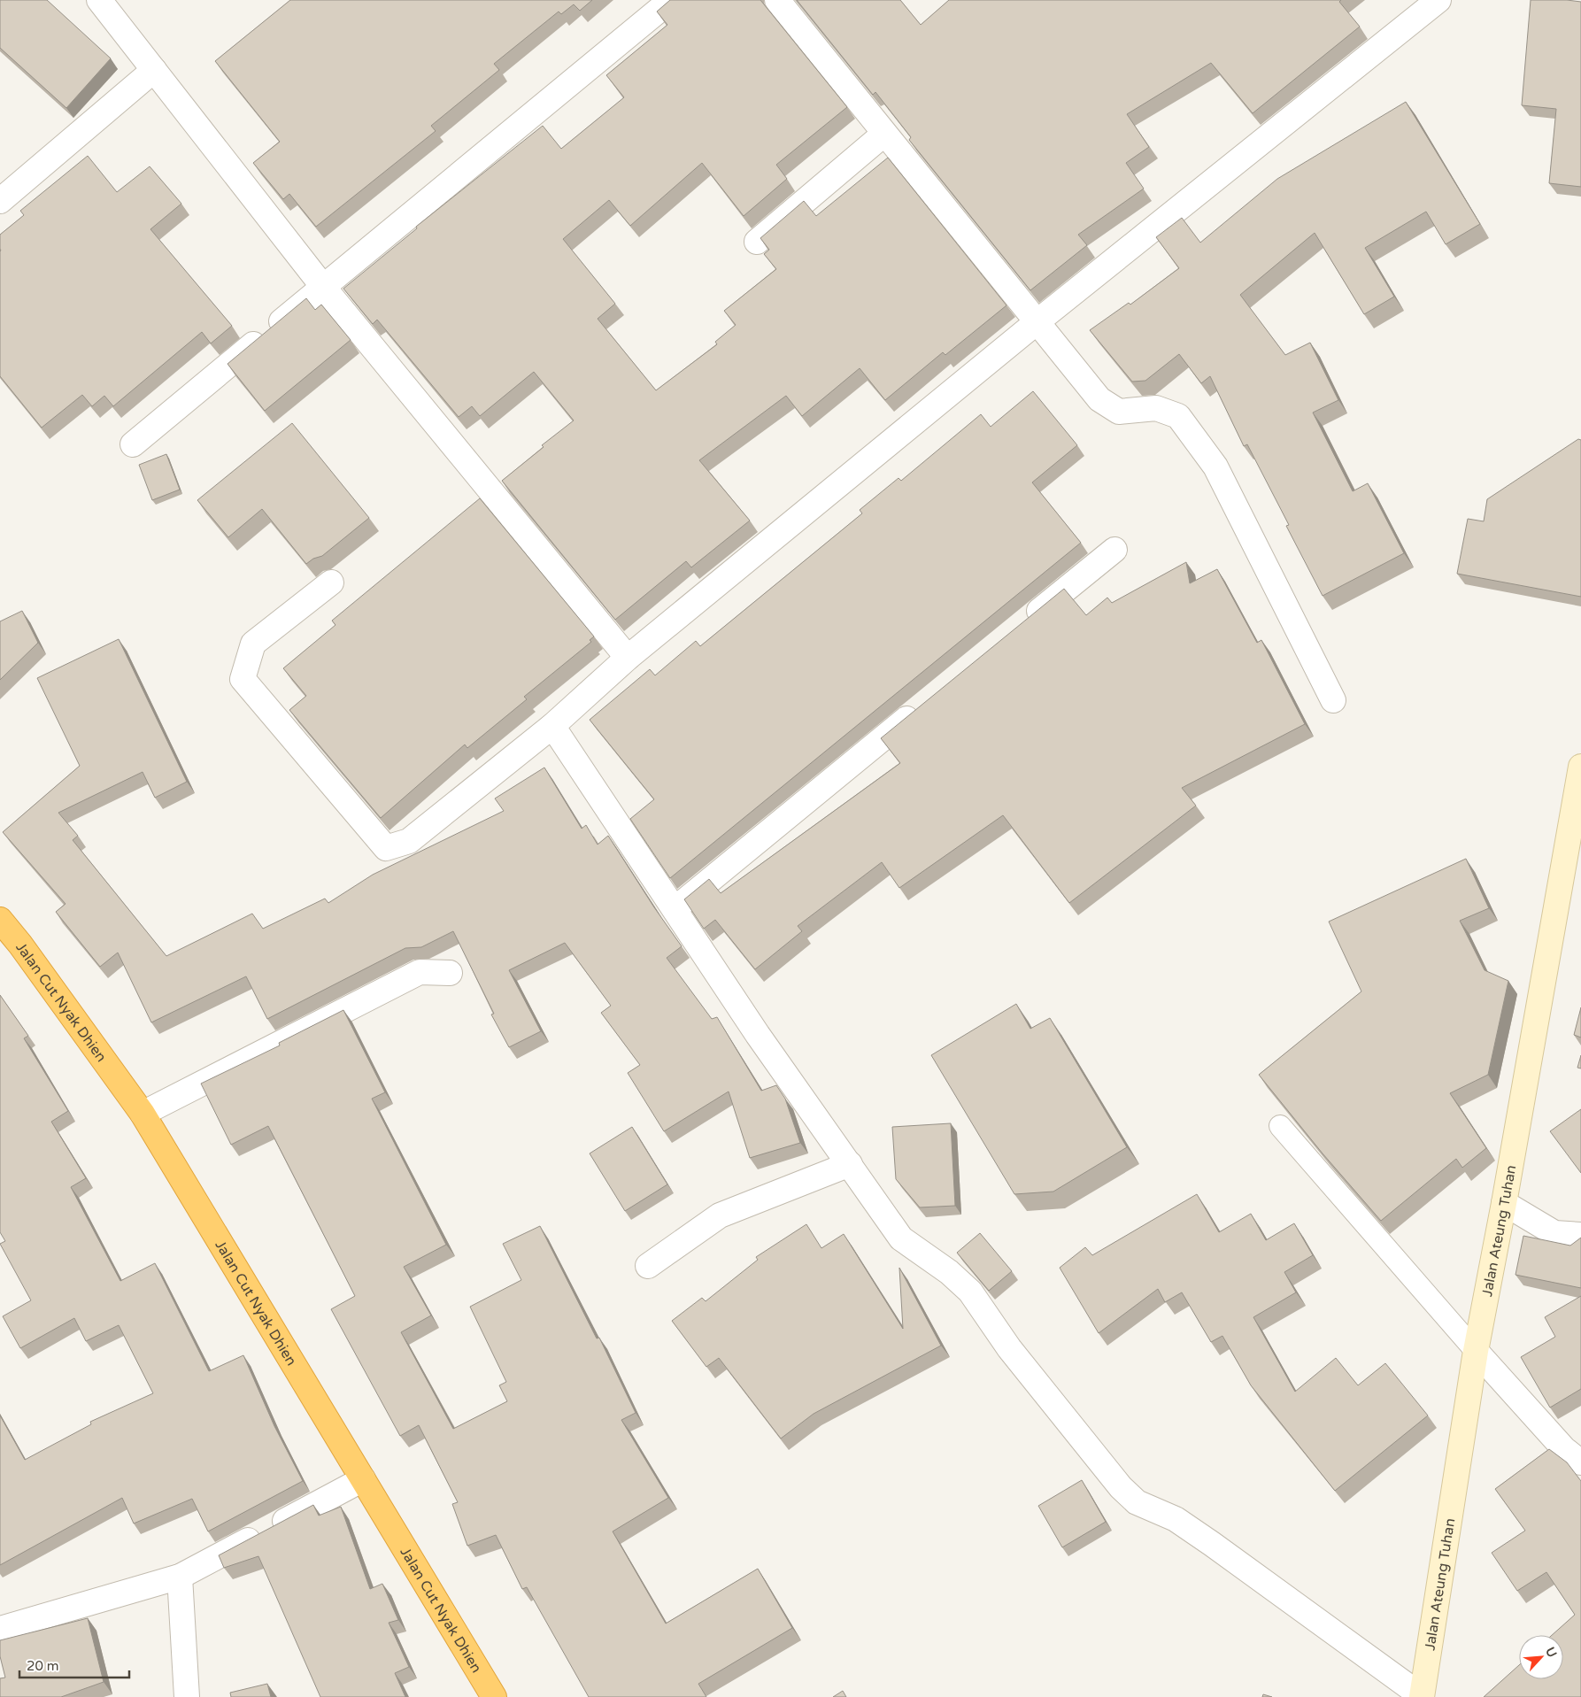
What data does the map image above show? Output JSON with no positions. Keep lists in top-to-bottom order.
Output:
{
  "streets": {
    "highway": ["Jalan Cut Nyak Dhien"],
    "street": ["Jalan Ateung Tuhan"]
  },
  "scale_bar": "20 m",
  "north": "top right"
}
